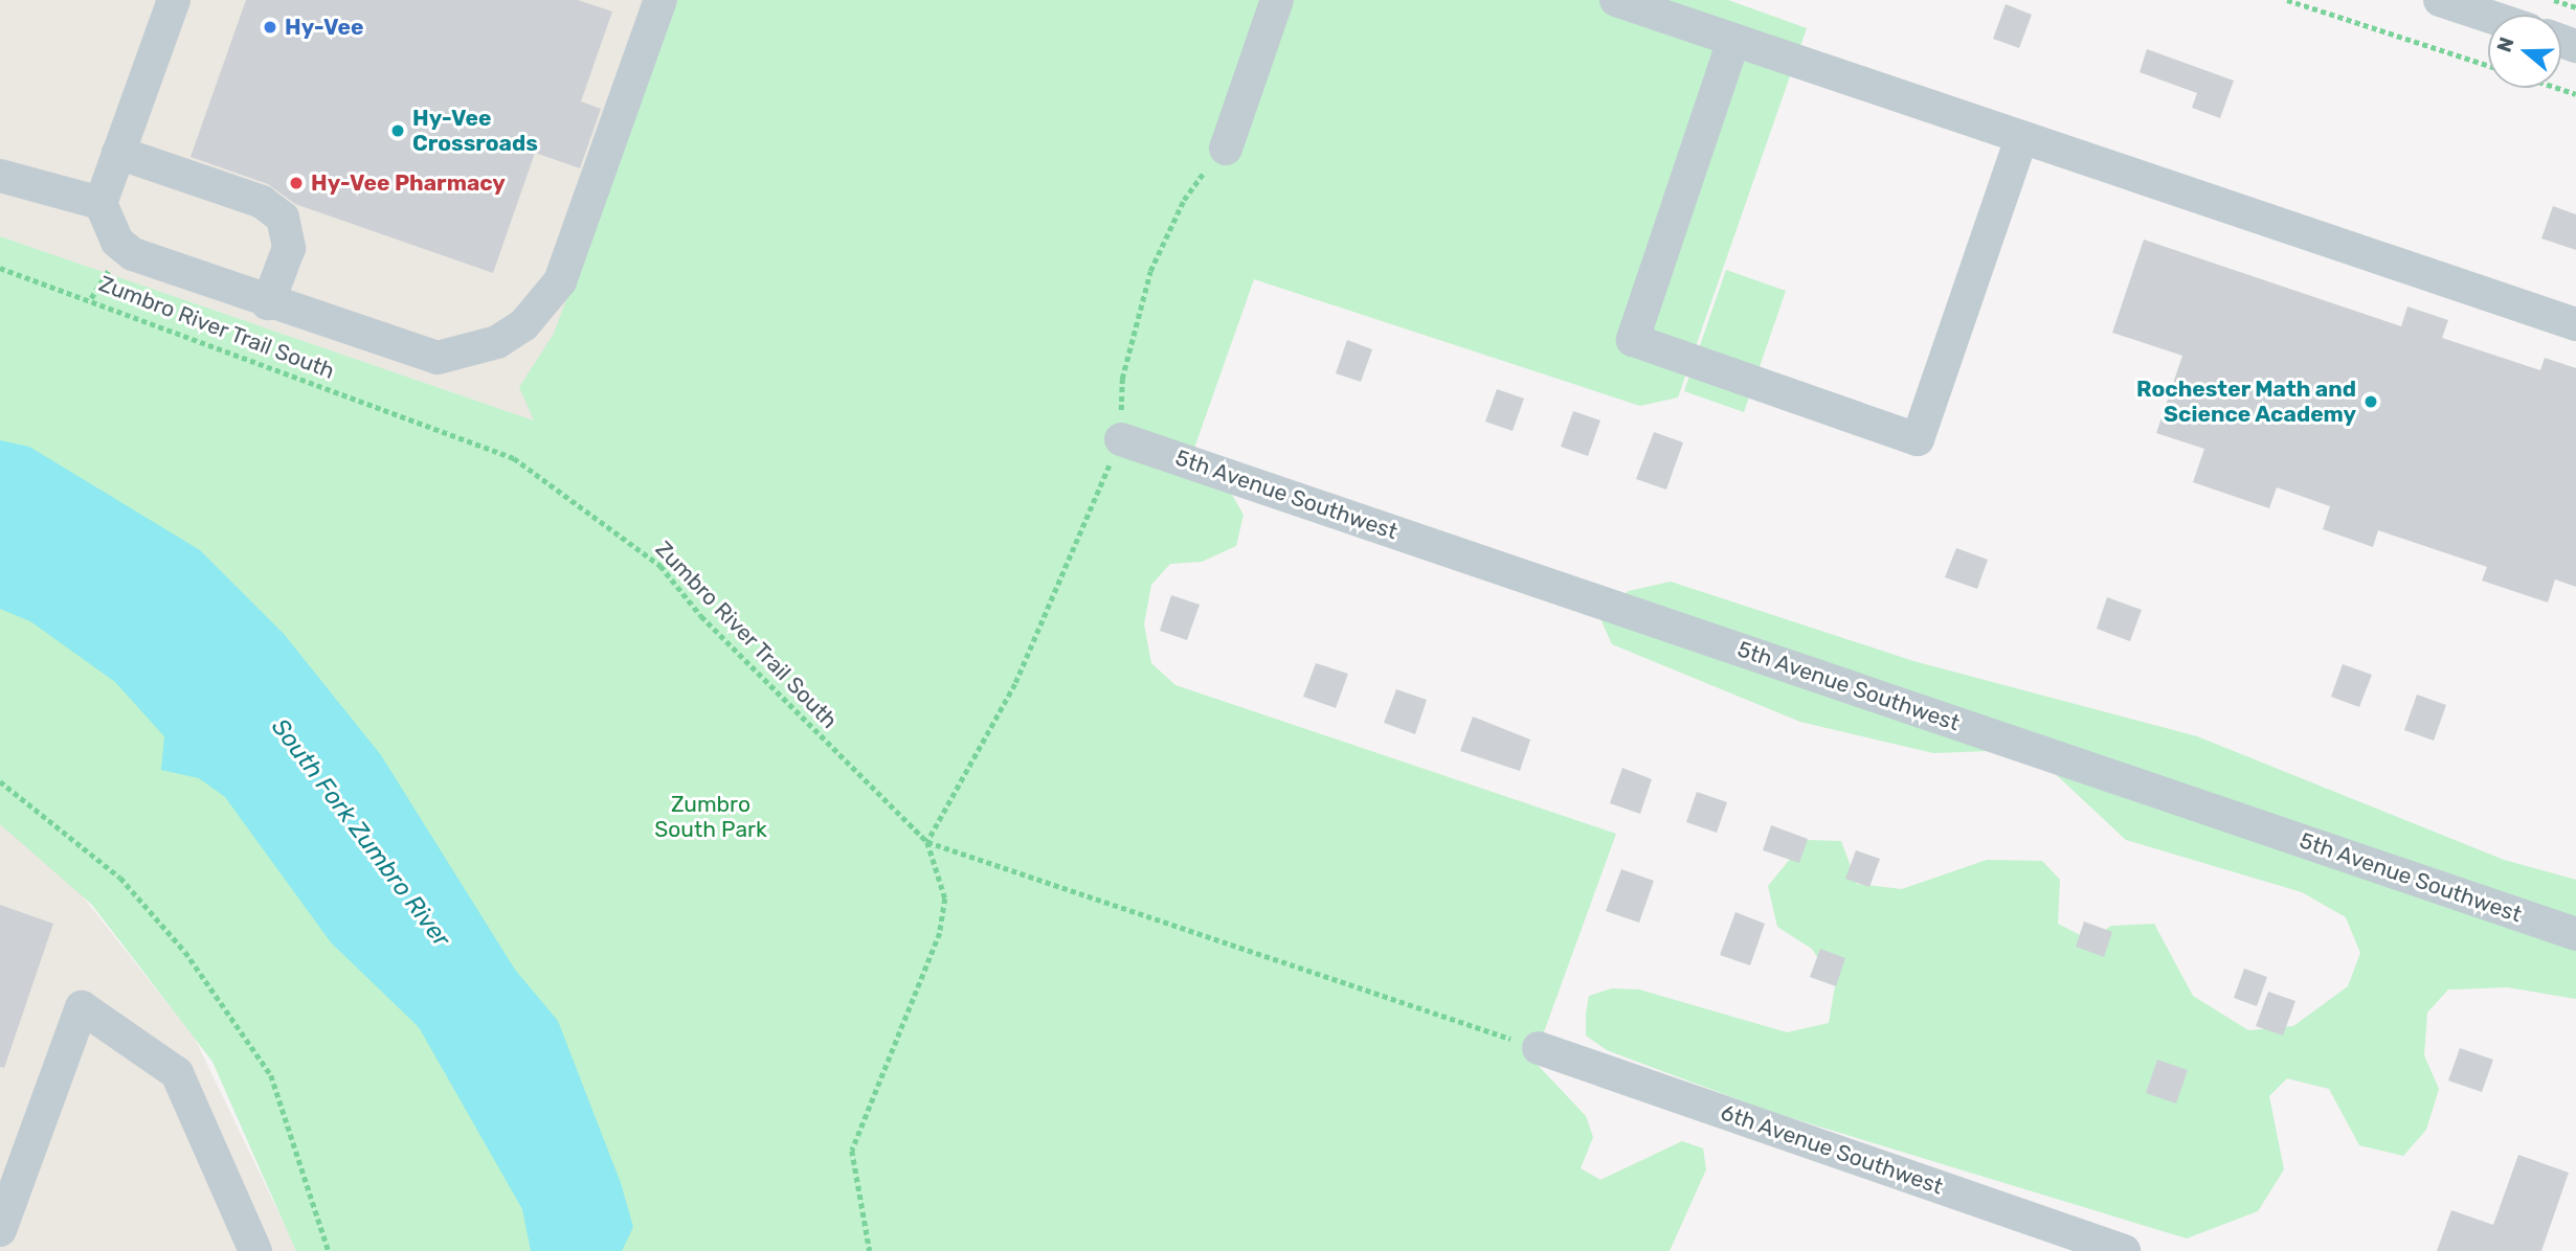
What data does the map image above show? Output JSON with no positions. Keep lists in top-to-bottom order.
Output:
{
  "streets": {
    "street": ["5th Avenue Southwest", "6th Avenue Southwest"],
    "path": ["Zumbro River Trail South"]
  },
  "water": ["South Fork Zumbro River"],
  "parks": ["Zumbro South Park"],
  "places": [
    "Hy-Vee",
    "Hy-Vee Crossroads",
    "Hy-Vee Pharmacy",
    "Rochester Math and Science Academy"
  ],
  "north": "left"
}
